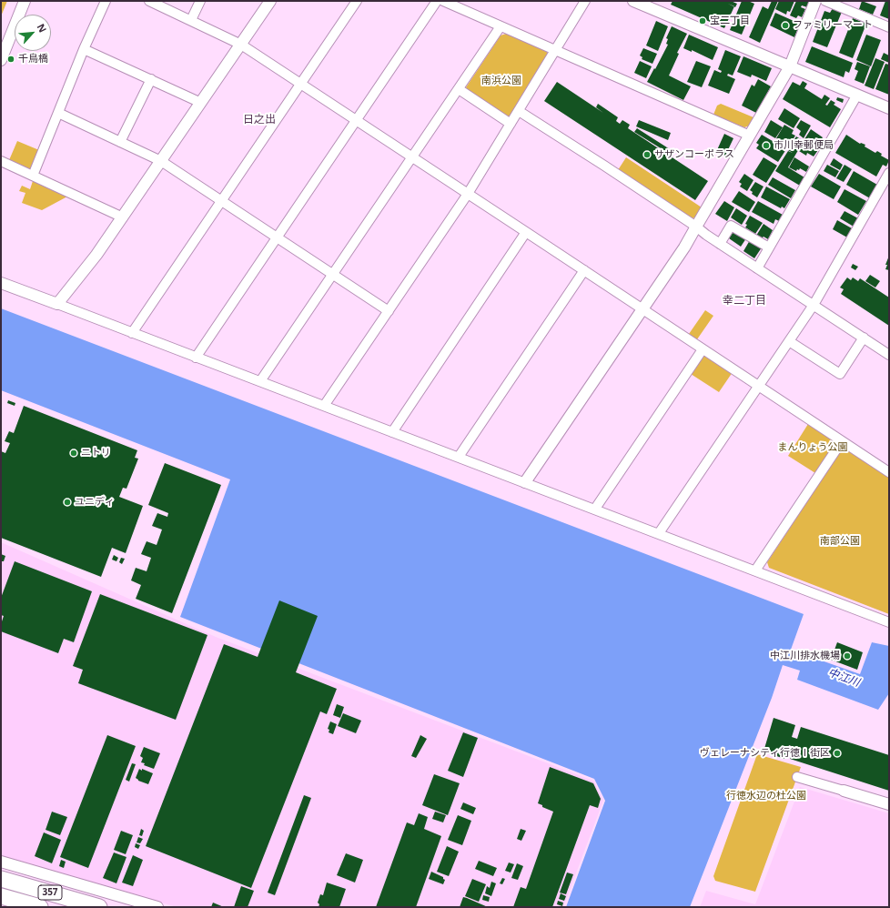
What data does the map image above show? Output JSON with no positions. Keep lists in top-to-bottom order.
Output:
{
  "streets": {
    "highway": ["357"]
  },
  "districts": ["日之出", "幸二丁目"],
  "water": ["中江川"],
  "parks": [
    "南浜公園",
    "まんりょう公園",
    "南部公園",
    "行徳水辺の杜公園"
  ],
  "places": [
    "宝二丁目",
    "ファミリーマート",
    "千鳥橋",
    "市川幸郵便局",
    "サザンコーポラス",
    "ニトリ",
    "ユニディ",
    "中江川排水機場",
    "ヴェレーナシティ行徳Ⅰ街区"
  ],
  "north": "top right"
}
